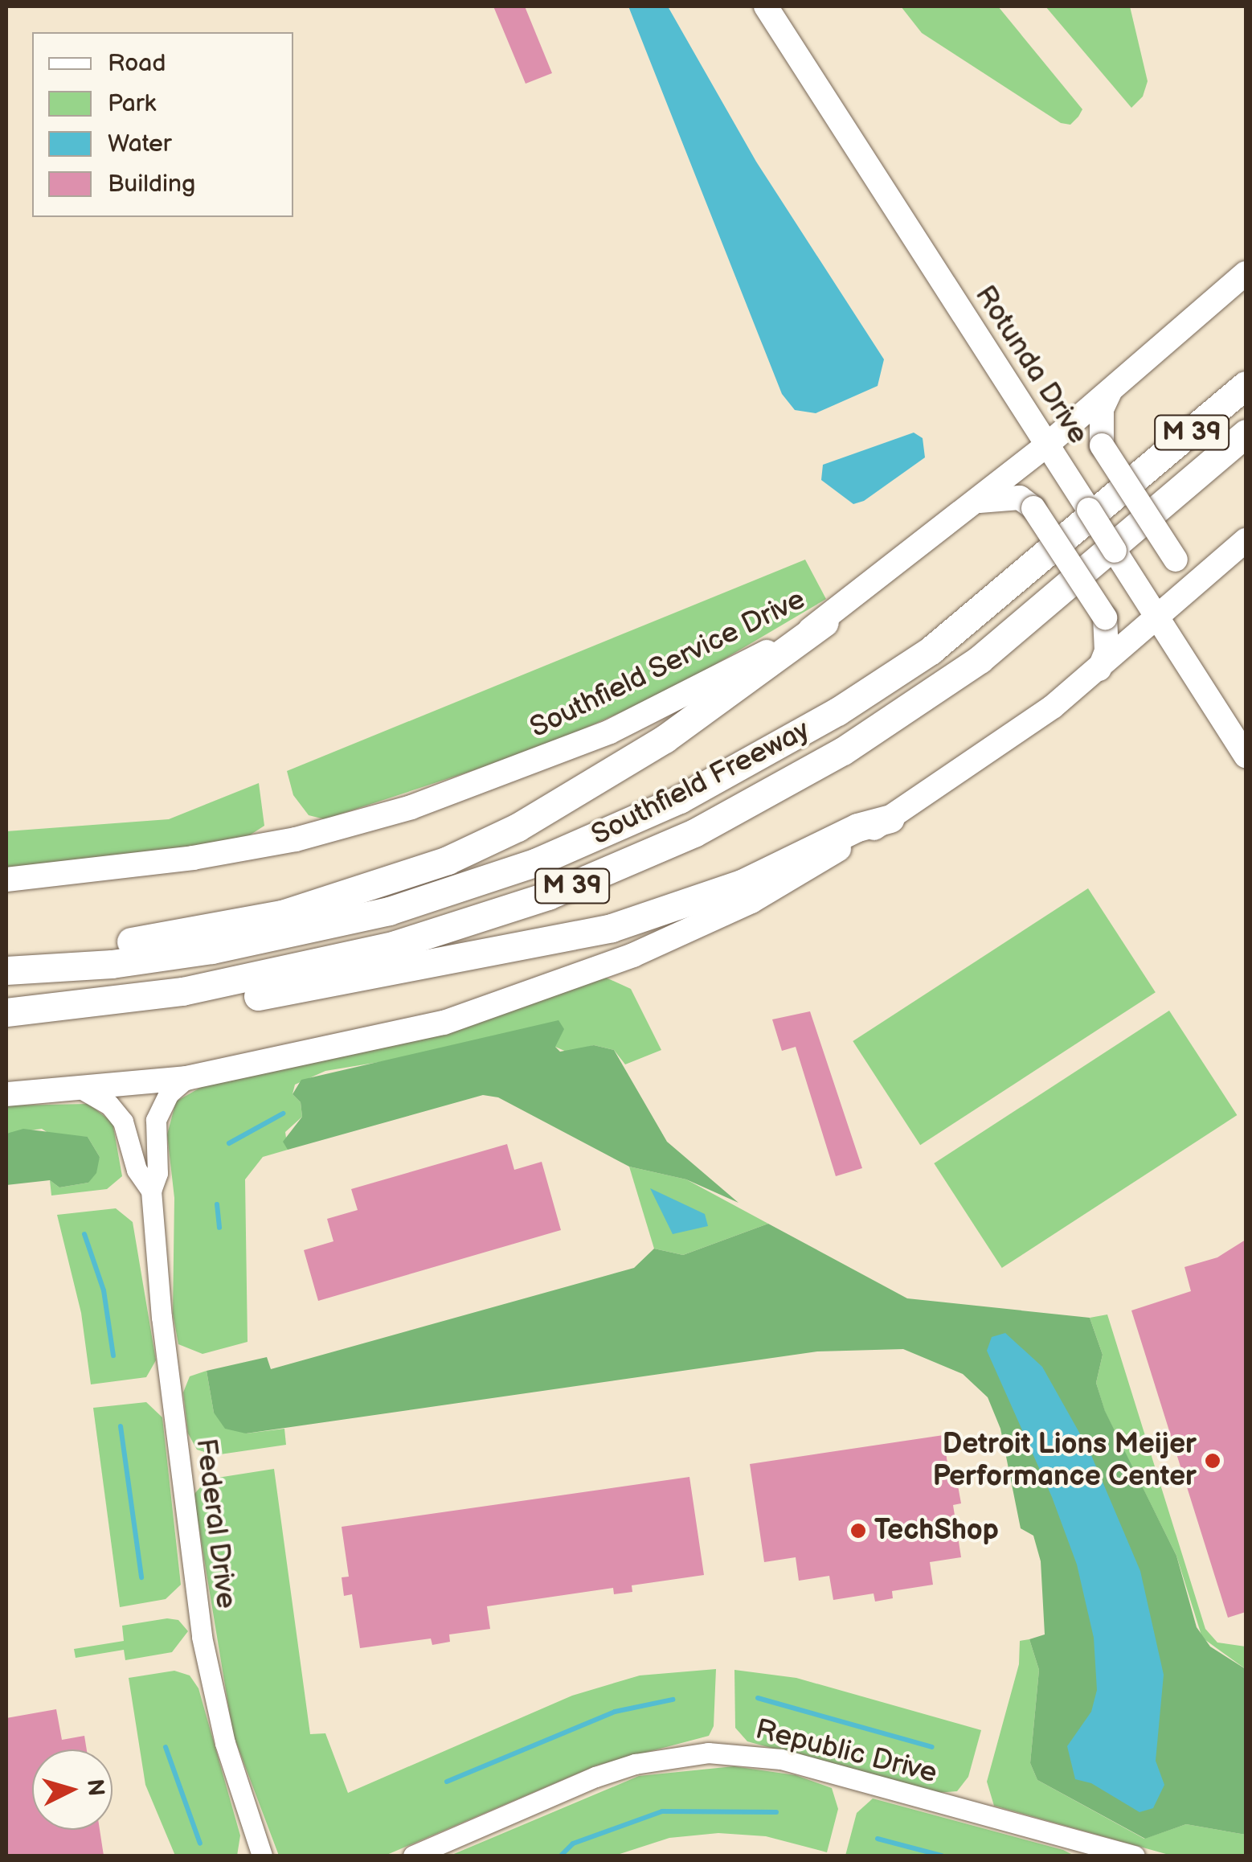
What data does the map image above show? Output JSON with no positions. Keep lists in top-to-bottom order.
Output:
{
  "streets": {
    "highway": ["M 39", "Southfield Freeway"],
    "main road": ["Rotunda Drive", "Southfield Service Drive"],
    "street": ["Federal Drive", "Republic Drive"]
  },
  "crossings": [
    ["Rotunda Drive", "Southfield Service Drive"]
  ],
  "places": ["Detroit Lions Meijer Performance Center", "TechShop"],
  "legend": [
    "Road",
    "Park",
    "Water",
    "Building"
  ],
  "north": "right"
}
